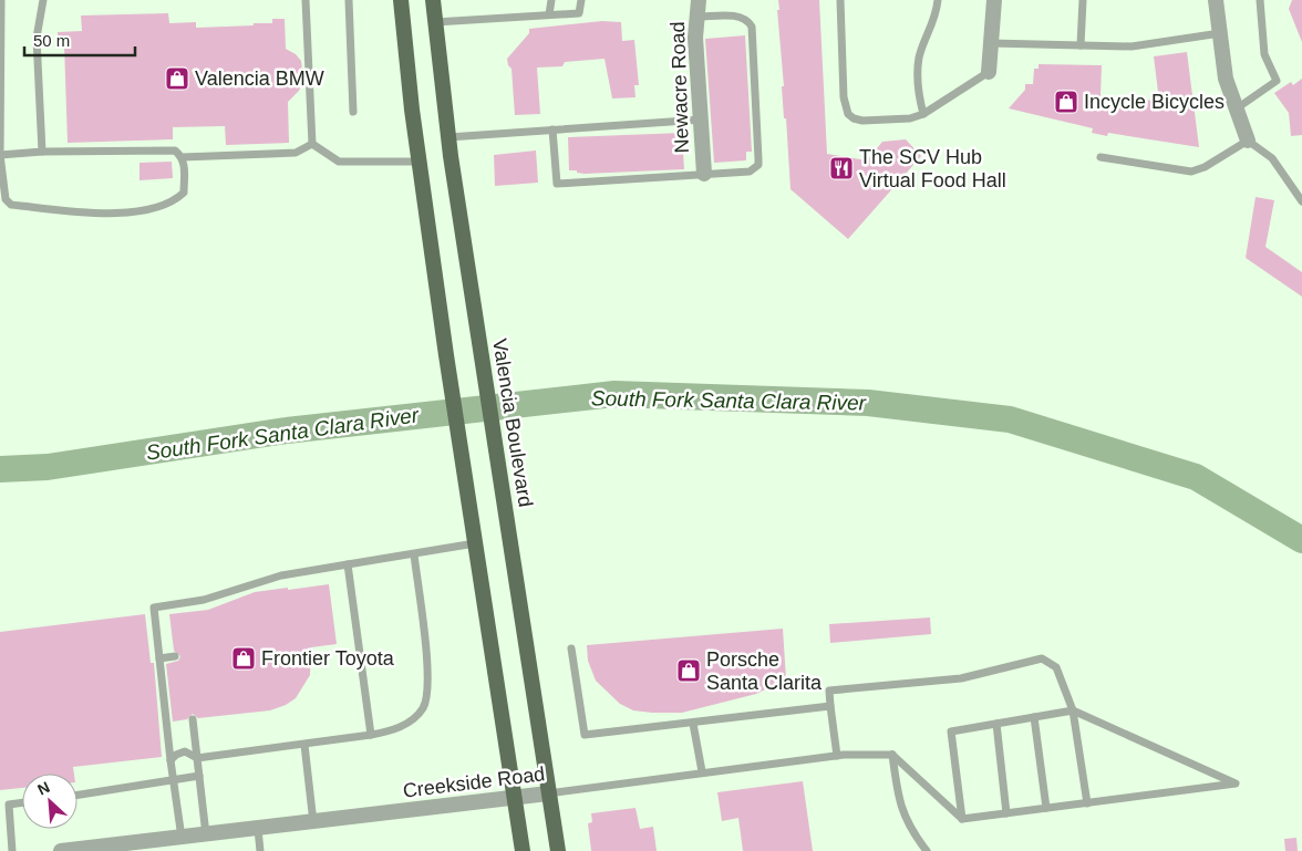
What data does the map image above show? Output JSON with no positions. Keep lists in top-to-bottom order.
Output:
{
  "streets": {
    "main road": ["Valencia Boulevard"],
    "street": ["Newacre Road", "Creekside Road"]
  },
  "crossings": [
    ["Valencia Boulevard", "Creekside Road"]
  ],
  "water": ["South Fork Santa Clara River"],
  "places": {
    "shop": [
      "Valencia BMW",
      "Incycle Bicycles",
      "Frontier Toyota",
      "Porsche Santa Clarita"
    ],
    "restaurant": ["The SCV Hub Virtual Food Hall"]
  },
  "scale_bar": "50 m",
  "north": "top left"
}
